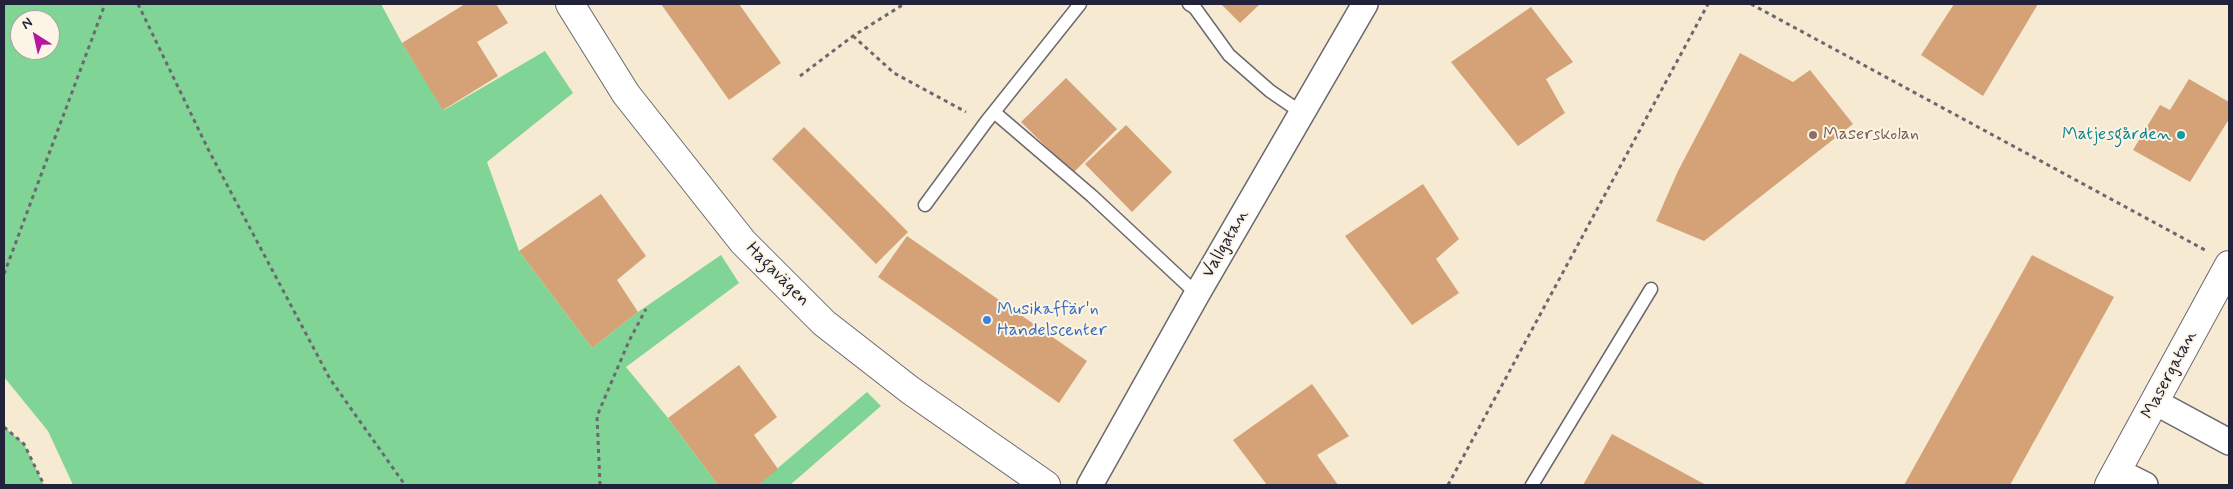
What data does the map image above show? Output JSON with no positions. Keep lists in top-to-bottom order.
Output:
{
  "streets": {
    "street": ["Vallgatan", "Hagavägen", "Masergatan"]
  },
  "places": ["Maserskolan", "Matjesgården", "Musikaffär'n Handelscenter"],
  "north": "top left"
}
